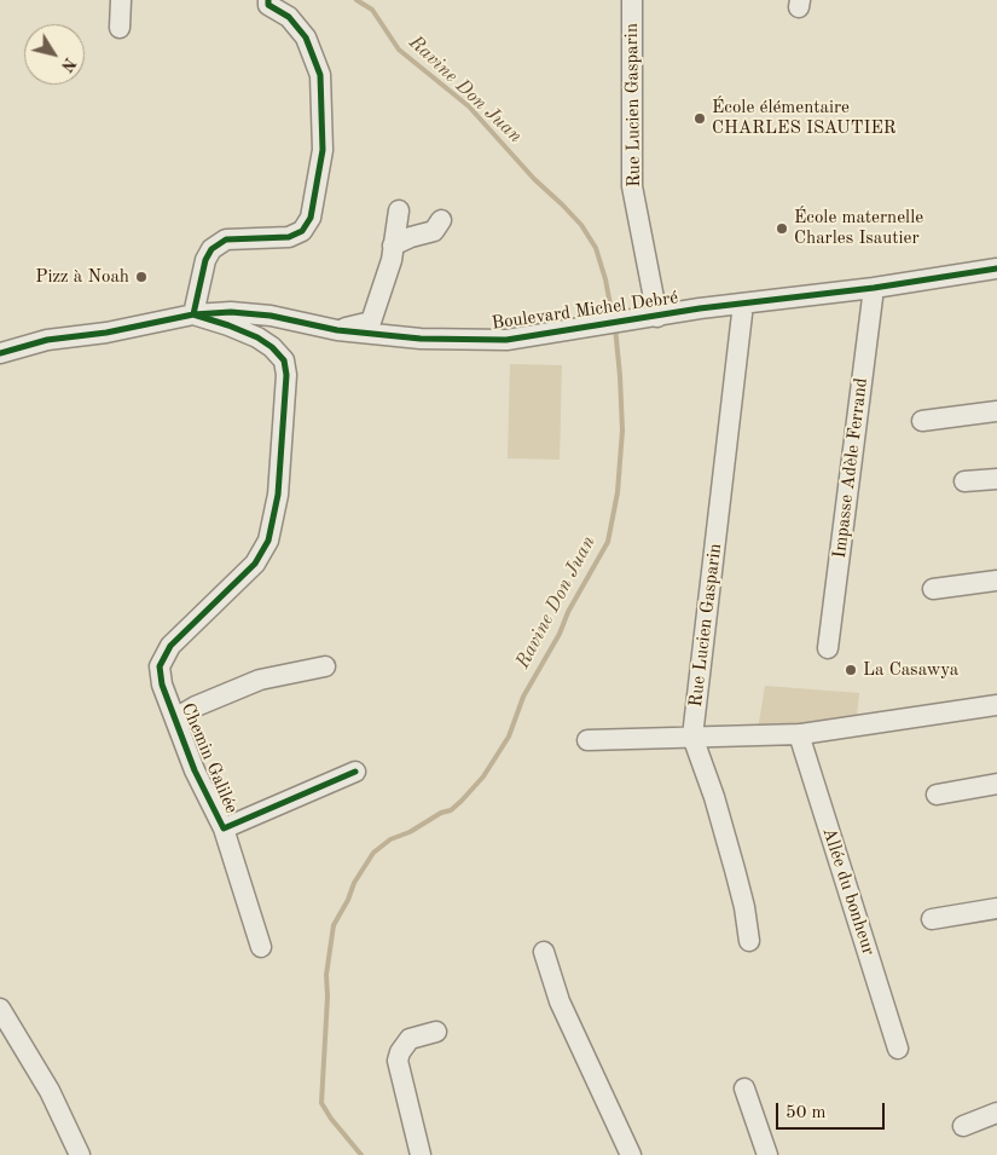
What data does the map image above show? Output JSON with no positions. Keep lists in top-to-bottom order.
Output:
{
  "streets": {
    "street": [
      "Rue Lucien Gasparin",
      "Boulevard Michel Debré",
      "Impasse Adèle Ferrand",
      "Chemin Galilée",
      "Allée du bonheur"
    ]
  },
  "crossings": [
    ["Rue Lucien Gasparin", "Boulevard Michel Debré"],
    ["Boulevard Michel Debré", "Impasse Adèle Ferrand"],
    ["Boulevard Michel Debré", "Chemin Galilée"]
  ],
  "water": ["Ravine Don Juan"],
  "places": [
    "École élémentaire CHARLES ISAUTIER",
    "École maternelle Charles Isautier",
    "Pizz à Noah",
    "La Casawya"
  ],
  "scale_bar": "50 m",
  "north": "bottom right"
}
